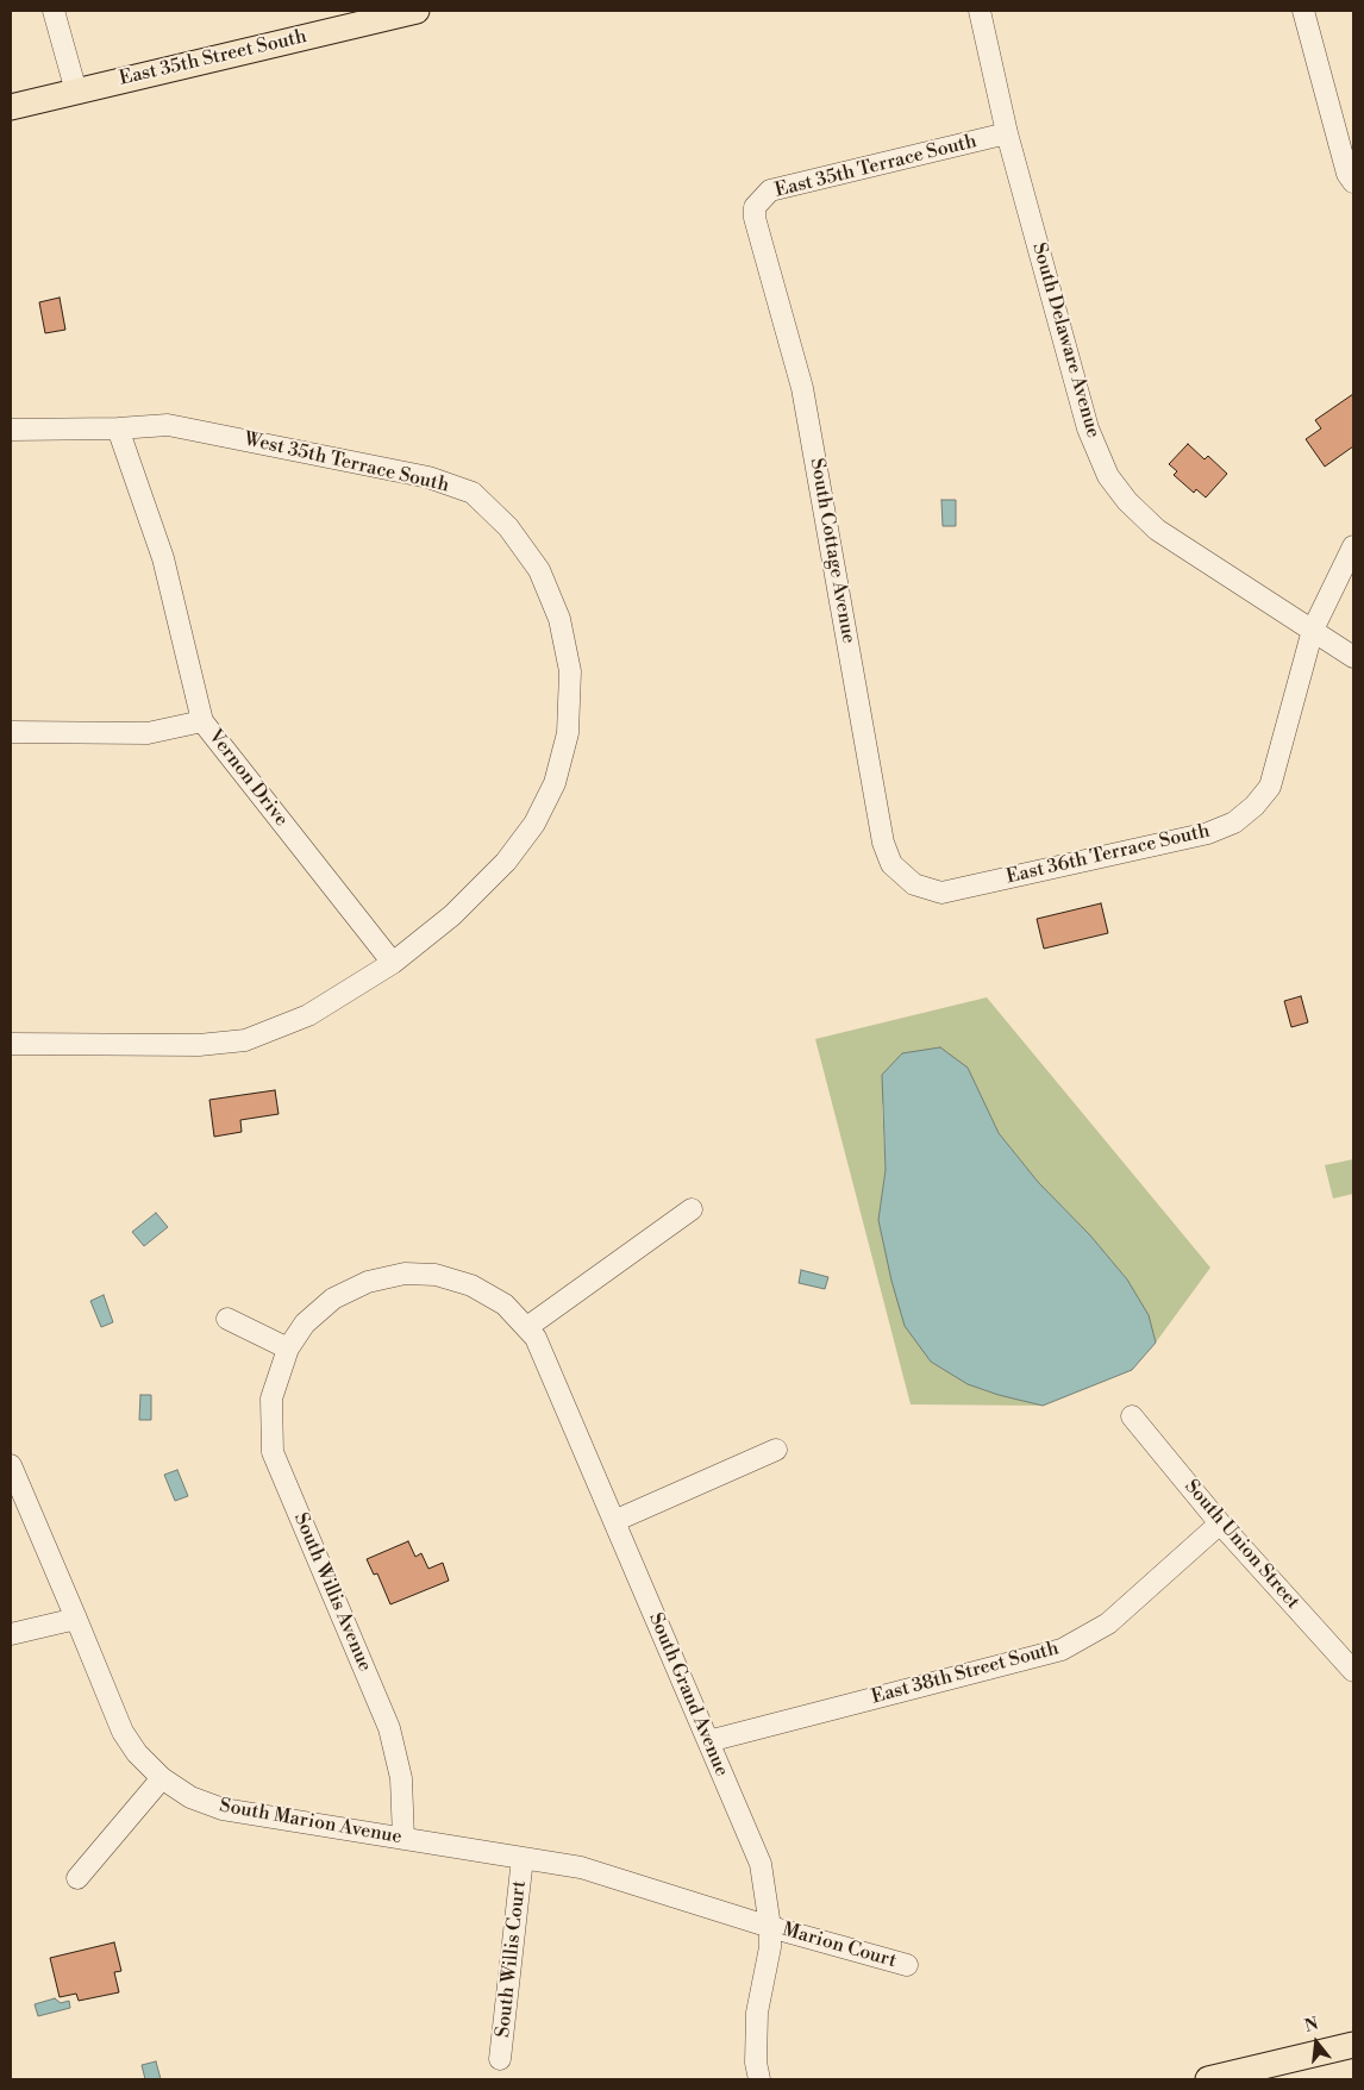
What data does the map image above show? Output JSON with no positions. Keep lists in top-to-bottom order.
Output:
{
  "streets": {
    "main road": ["East 35th Street South"],
    "street": [
      "East 35th Terrace South",
      "South Delaware Avenue",
      "West 35th Terrace South",
      "South Cottage Avenue",
      "Vernon Drive",
      "East 36th Terrace South",
      "South Union Street",
      "South Willis Avenue",
      "East 38th Street South",
      "South Grand Avenue",
      "South Marion Avenue",
      "Marion Court",
      "South Willis Court"
    ]
  },
  "crossings": [
    ["East 35th Terrace South", "South Delaware Avenue"],
    ["East 35th Terrace South", "South Cottage Avenue"],
    ["South Delaware Avenue", "East 36th Terrace South"],
    ["West 35th Terrace South", "Vernon Drive"],
    ["South Cottage Avenue", "East 36th Terrace South"],
    ["South Union Street", "East 38th Street South"],
    ["South Willis Avenue", "South Grand Avenue"],
    ["South Willis Avenue", "South Marion Avenue"],
    ["East 38th Street South", "South Grand Avenue"],
    ["South Grand Avenue", "South Marion Avenue"],
    ["South Grand Avenue", "Marion Court"],
    ["South Marion Avenue", "Marion Court"],
    ["South Marion Avenue", "South Willis Court"]
  ],
  "north": "top"
}
